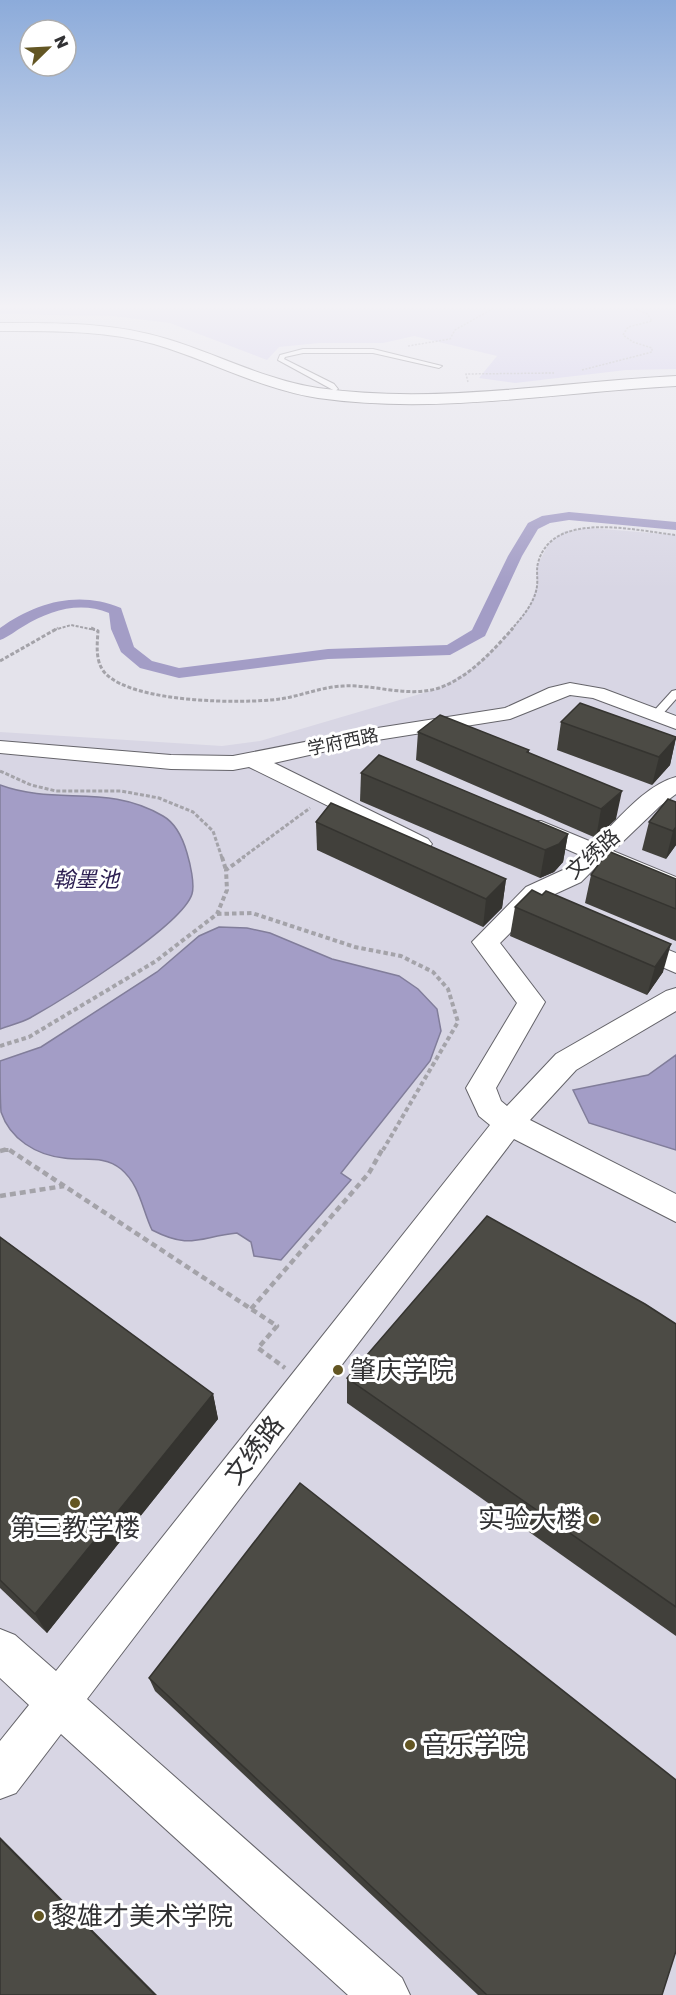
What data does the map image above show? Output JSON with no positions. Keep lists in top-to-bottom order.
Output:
{
  "streets": {
    "street": ["学府西路", "文绣路"]
  },
  "water": ["翰墨池"],
  "places": [
    "肇庆学院",
    "第三教学楼",
    "实验大楼",
    "音乐学院",
    "黎雄才美术学院"
  ],
  "north": "top right"
}
